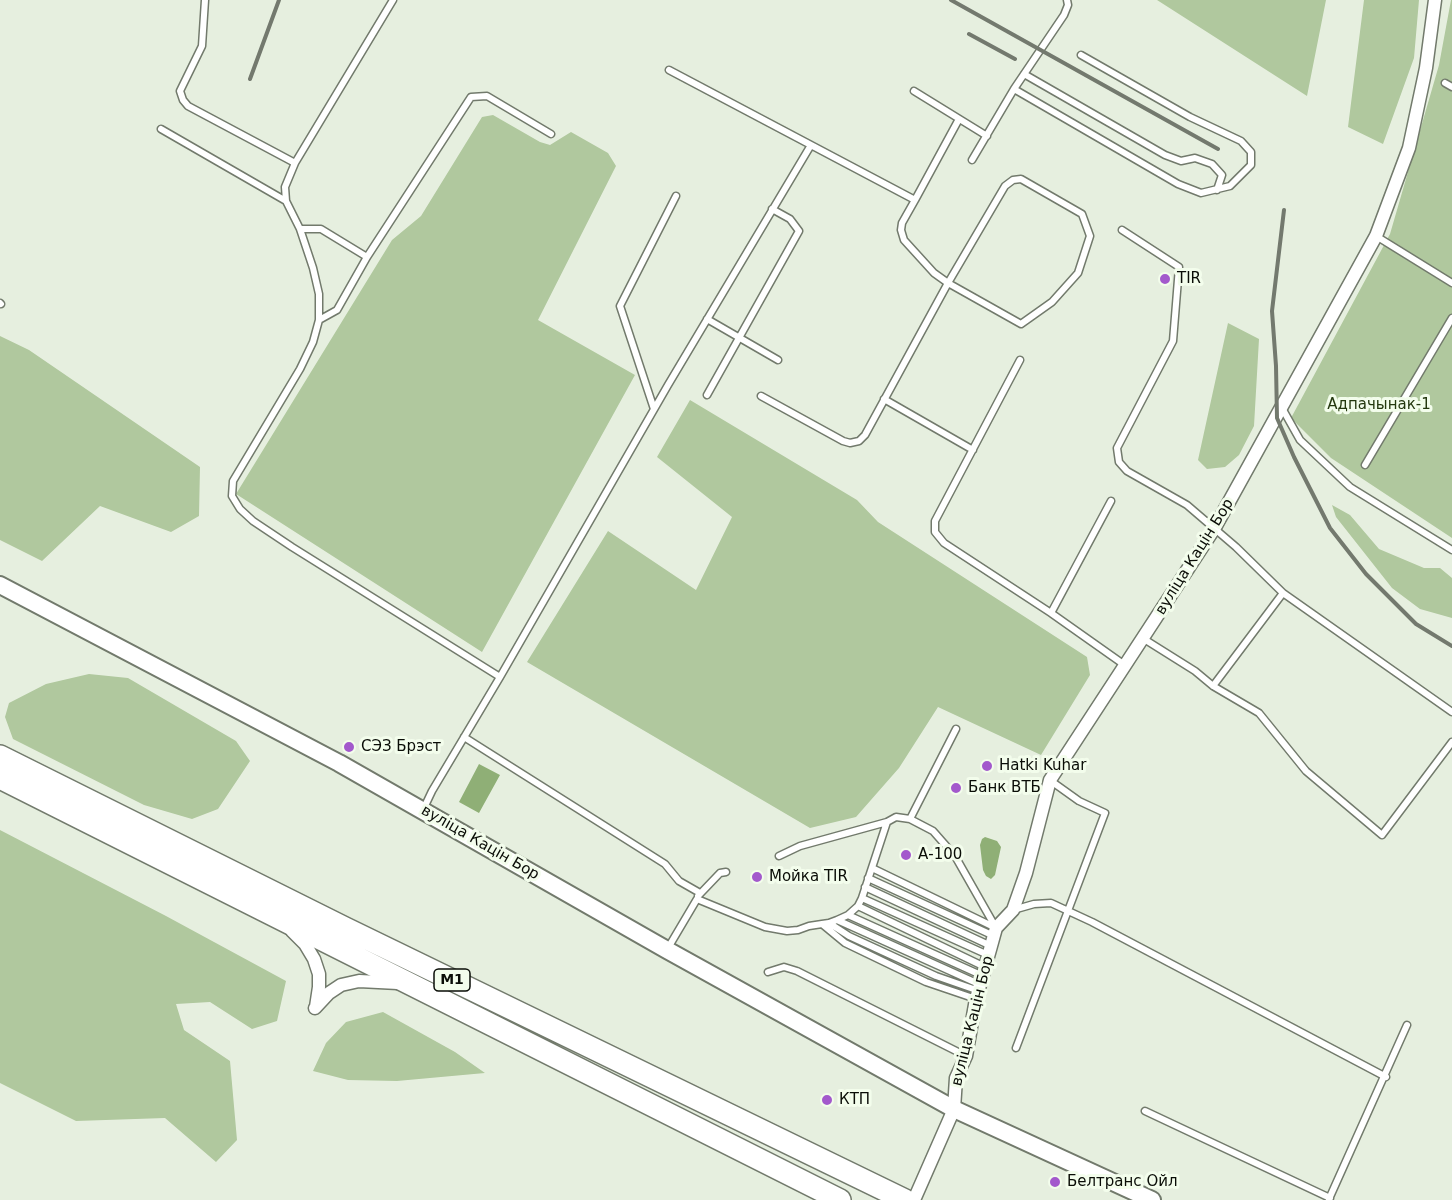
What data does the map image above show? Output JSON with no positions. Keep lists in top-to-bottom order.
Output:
{
  "streets": {
    "highway": ["М1"],
    "main road": ["вуліца Кацін Бор"]
  },
  "parks": ["Адпачынак-1"],
  "places": [
    "TIR",
    "СЭЗ Брэст",
    "Hatki Kuhar",
    "Банк ВТБ",
    "А-100",
    "Мойка TIR",
    "КТП",
    "Белтранс Ойл"
  ]
}
